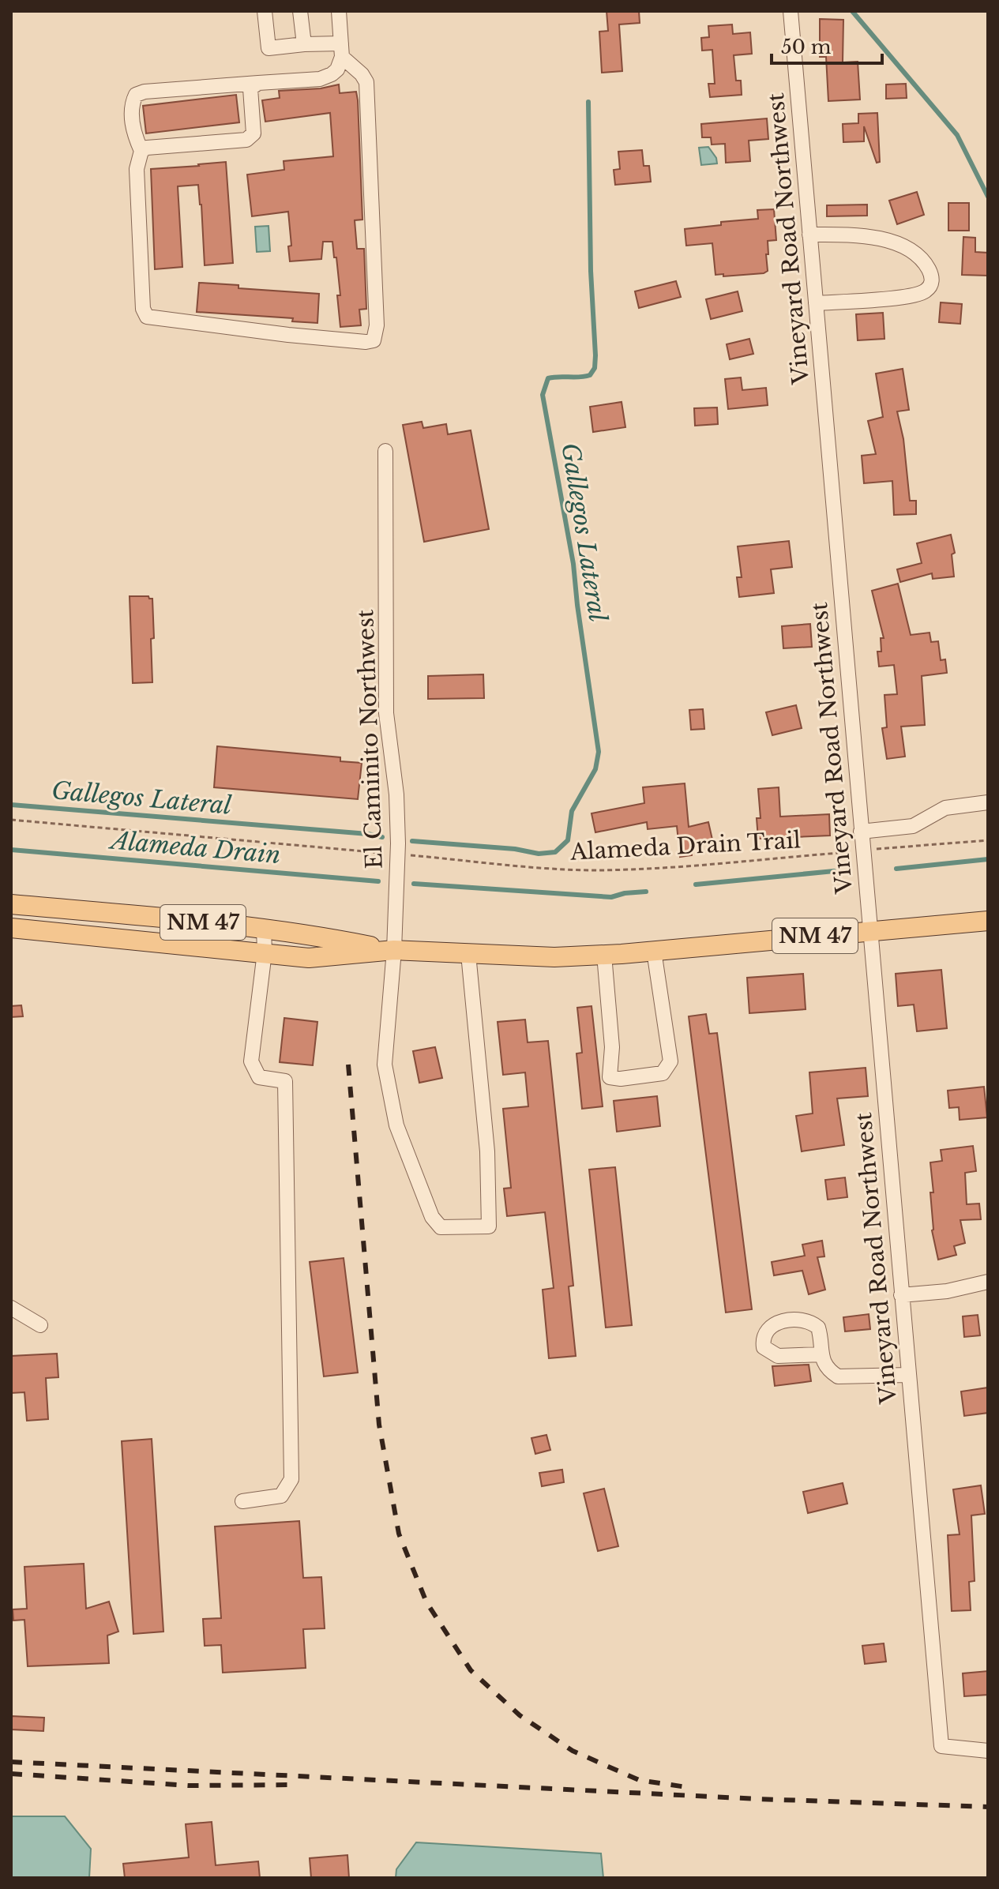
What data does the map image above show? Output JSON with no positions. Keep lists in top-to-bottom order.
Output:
{
  "streets": {
    "main road": ["NM 47"],
    "street": ["Vineyard Road Northwest", "El Caminito Northwest"],
    "path": ["Alameda Drain Trail"]
  },
  "crossings": [
    ["Vineyard Road Northwest", "NM 47"],
    ["El Caminito Northwest", "NM 47"]
  ],
  "water": ["Gallegos Lateral", "Alameda Drain"],
  "scale_bar": "50 m"
}
